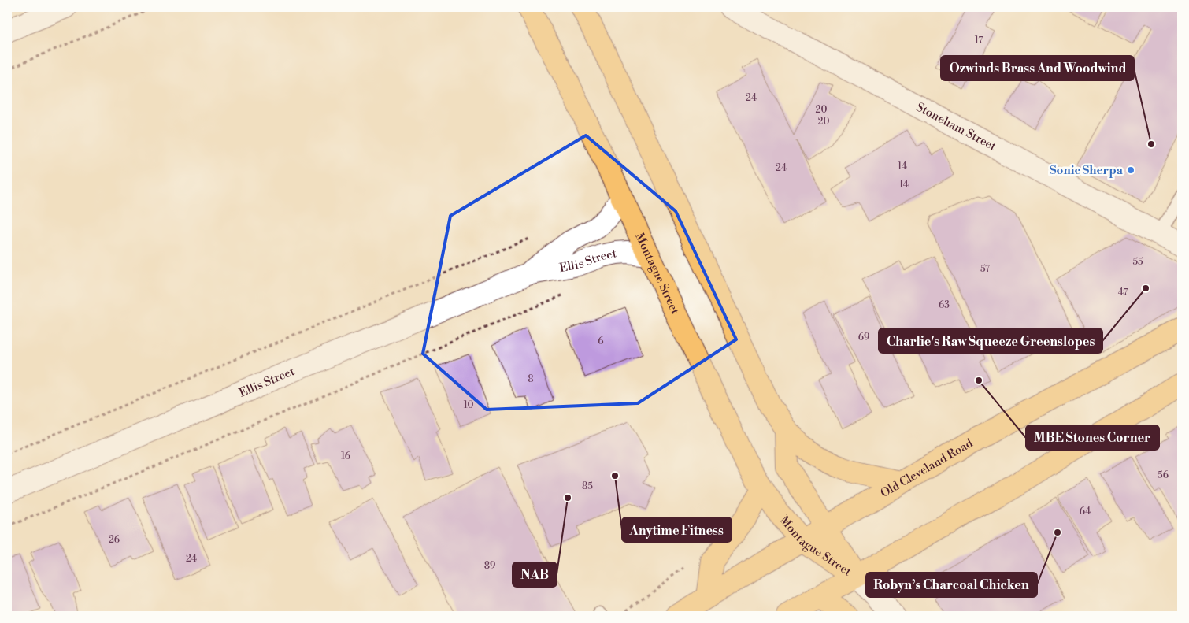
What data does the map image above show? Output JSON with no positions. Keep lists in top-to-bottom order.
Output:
{
  "streets": {
    "main road": ["Montague Street", "Old Cleveland Road"],
    "street": ["Stoneham Street", "Ellis Street"]
  },
  "crossings": [
    ["Ellis Street", "Montague Street"],
    ["Montague Street", "Old Cleveland Road"]
  ],
  "places": [
    "Ozwinds Brass And Woodwind",
    "Sonic Sherpa",
    "Charlie's Raw Squeeze Greenslopes",
    "MBE Stones Corner",
    "Anytime Fitness",
    "NAB",
    "Robyn’s Charcoal Chicken"
  ],
  "house_numbers": [
    "17",
    "24",
    "20",
    "20",
    "14",
    "24",
    "14",
    "55",
    "57",
    "47",
    "63",
    "69",
    "6",
    "8",
    "10",
    "16",
    "56",
    "85",
    "64",
    "26",
    "24",
    "89"
  ]
}
